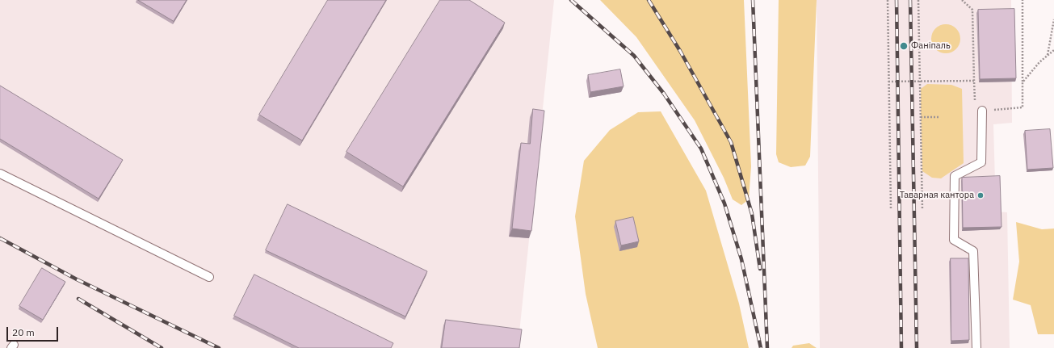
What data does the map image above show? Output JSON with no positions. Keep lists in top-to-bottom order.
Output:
{
  "places": ["Фаніпаль", "Таварная кантора"],
  "scale_bar": "20 m"
}
